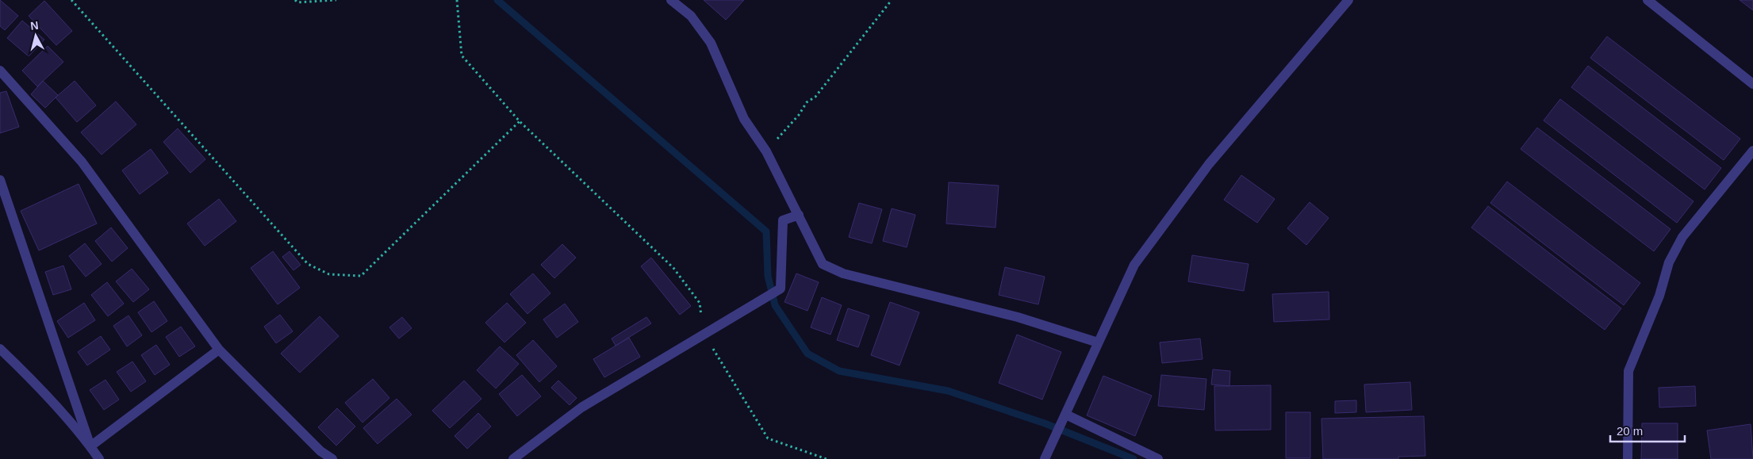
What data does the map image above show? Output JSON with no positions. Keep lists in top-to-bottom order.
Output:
{
  "scale_bar": "20 m",
  "north": "top"
}
